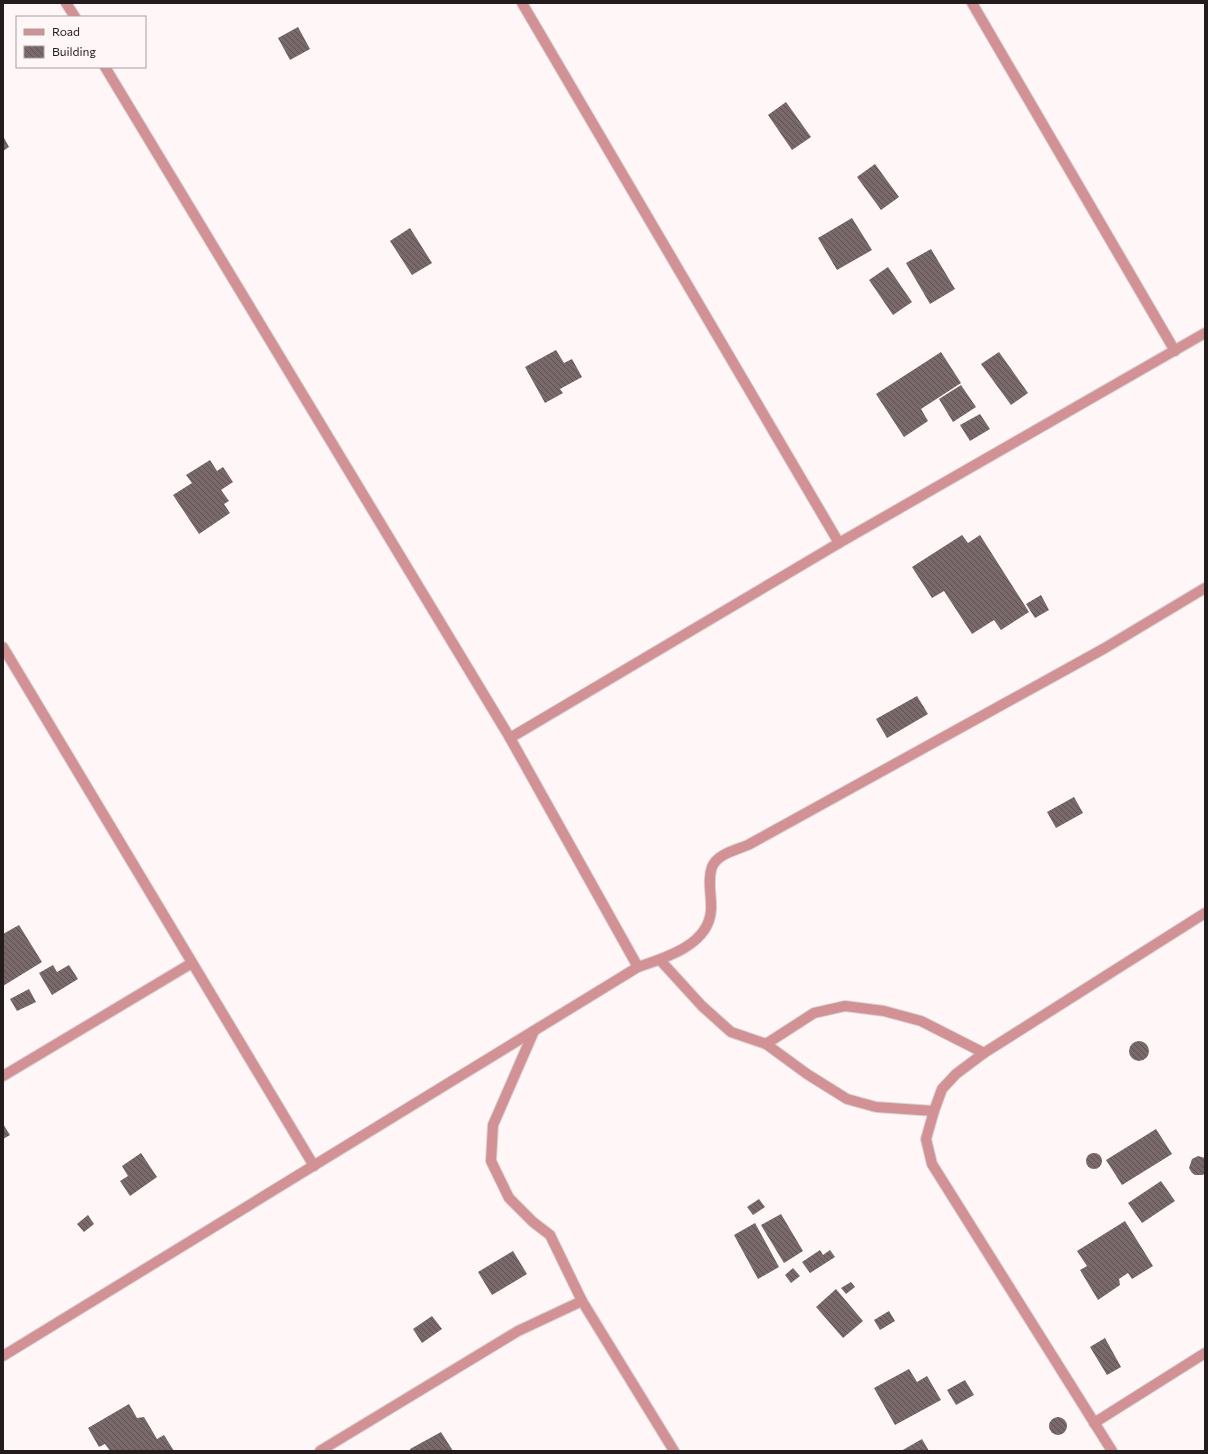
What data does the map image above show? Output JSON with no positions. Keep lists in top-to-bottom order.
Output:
{
  "legend": ["Road", "Building"]
}
